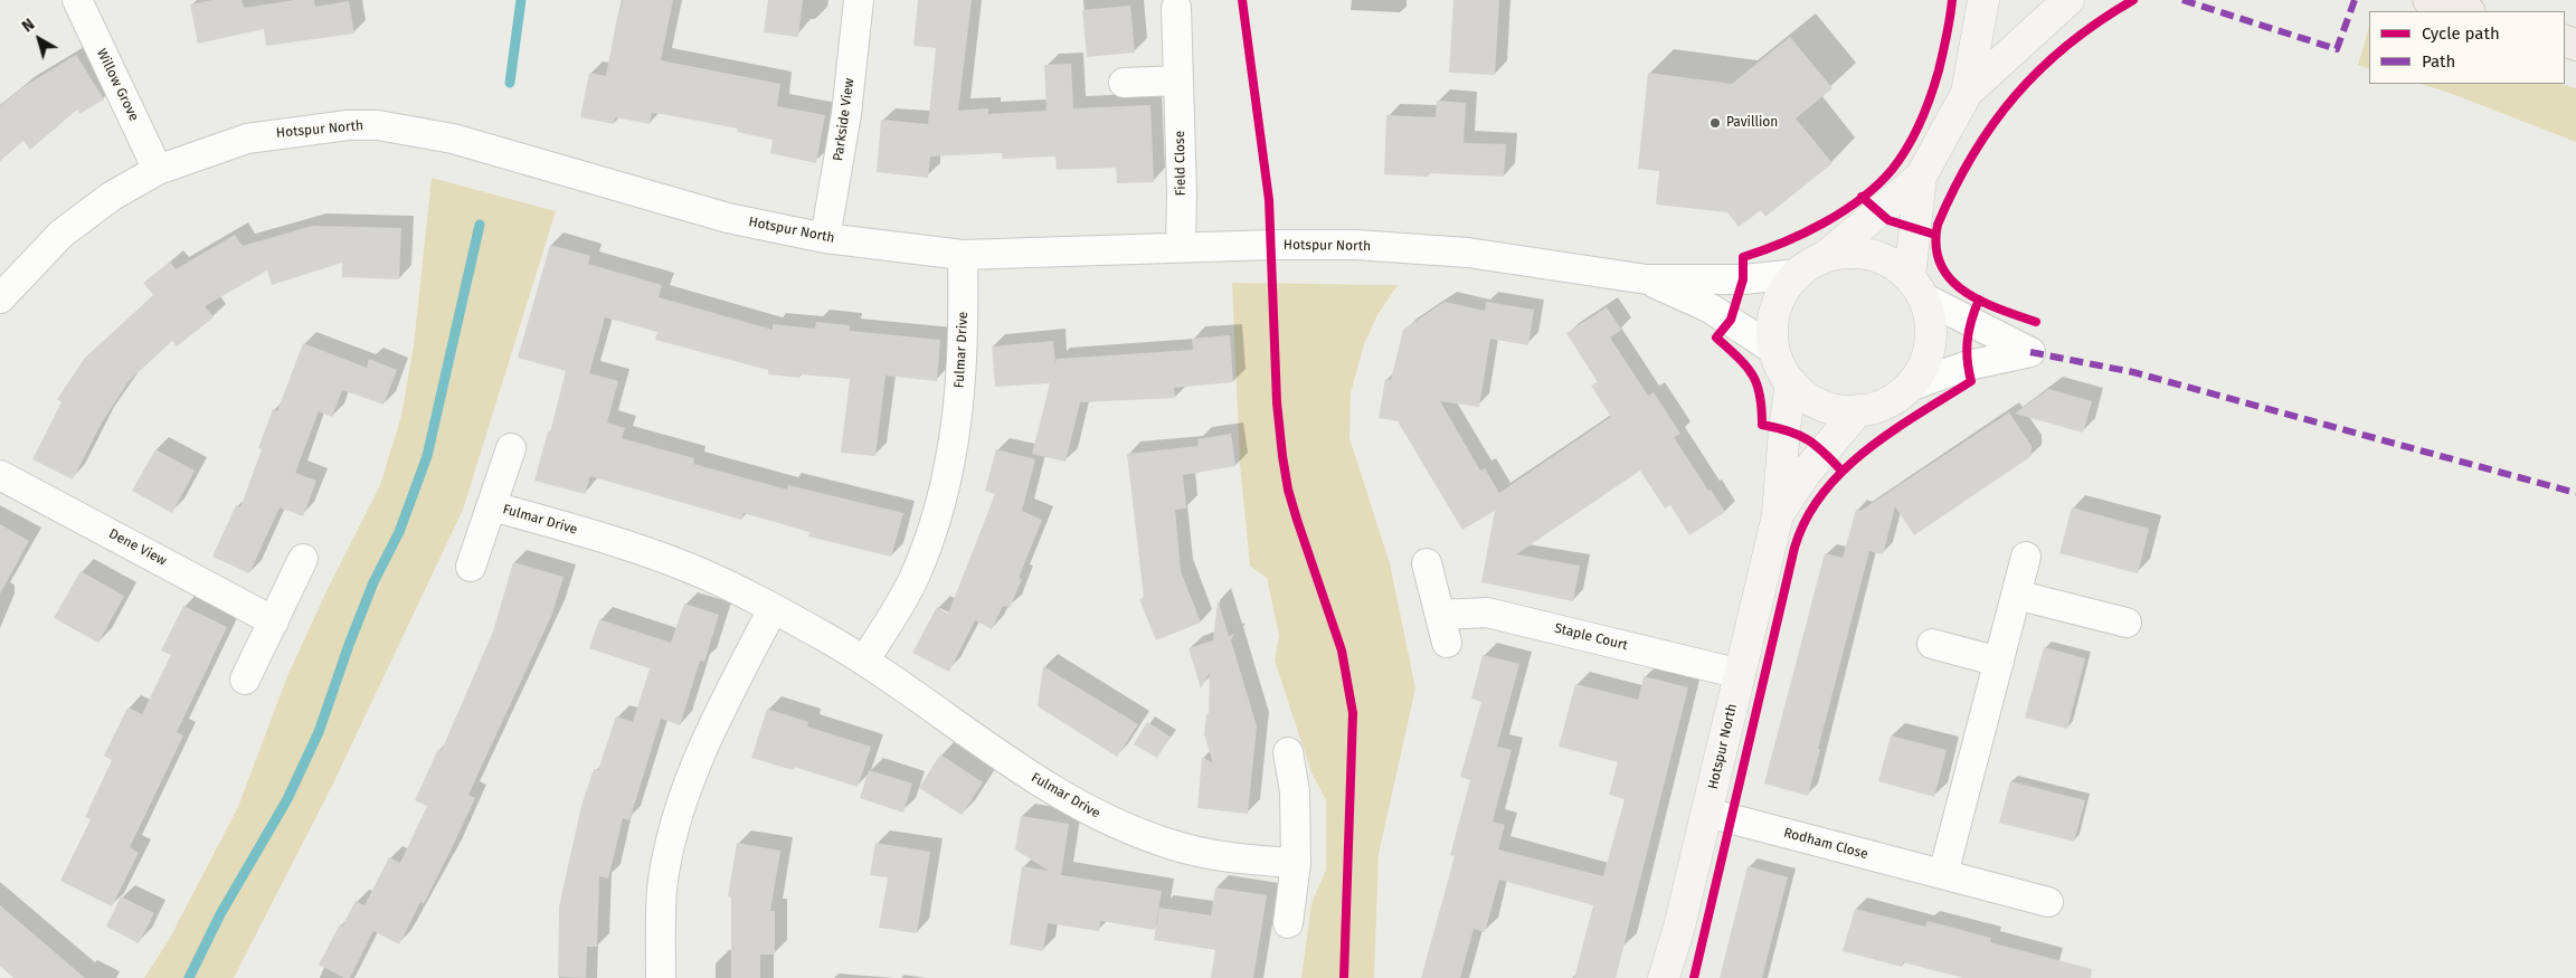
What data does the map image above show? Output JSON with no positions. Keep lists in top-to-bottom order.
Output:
{
  "streets": {
    "street": [
      "Willow Grove",
      "Parkside View",
      "Hotspur North",
      "Field Close",
      "Fulmar Drive",
      "Dene View",
      "Staple Court",
      "Rodham Close"
    ]
  },
  "crossings": [
    ["Willow Grove", "Hotspur North"],
    ["Parkside View", "Hotspur North"],
    ["Hotspur North", "Field Close"],
    ["Hotspur North", "Fulmar Drive"],
    ["Hotspur North", "Staple Court"],
    ["Hotspur North", "Rodham Close"]
  ],
  "places": ["Pavillion"],
  "legend": ["Cycle path", "Path"],
  "north": "top left"
}
